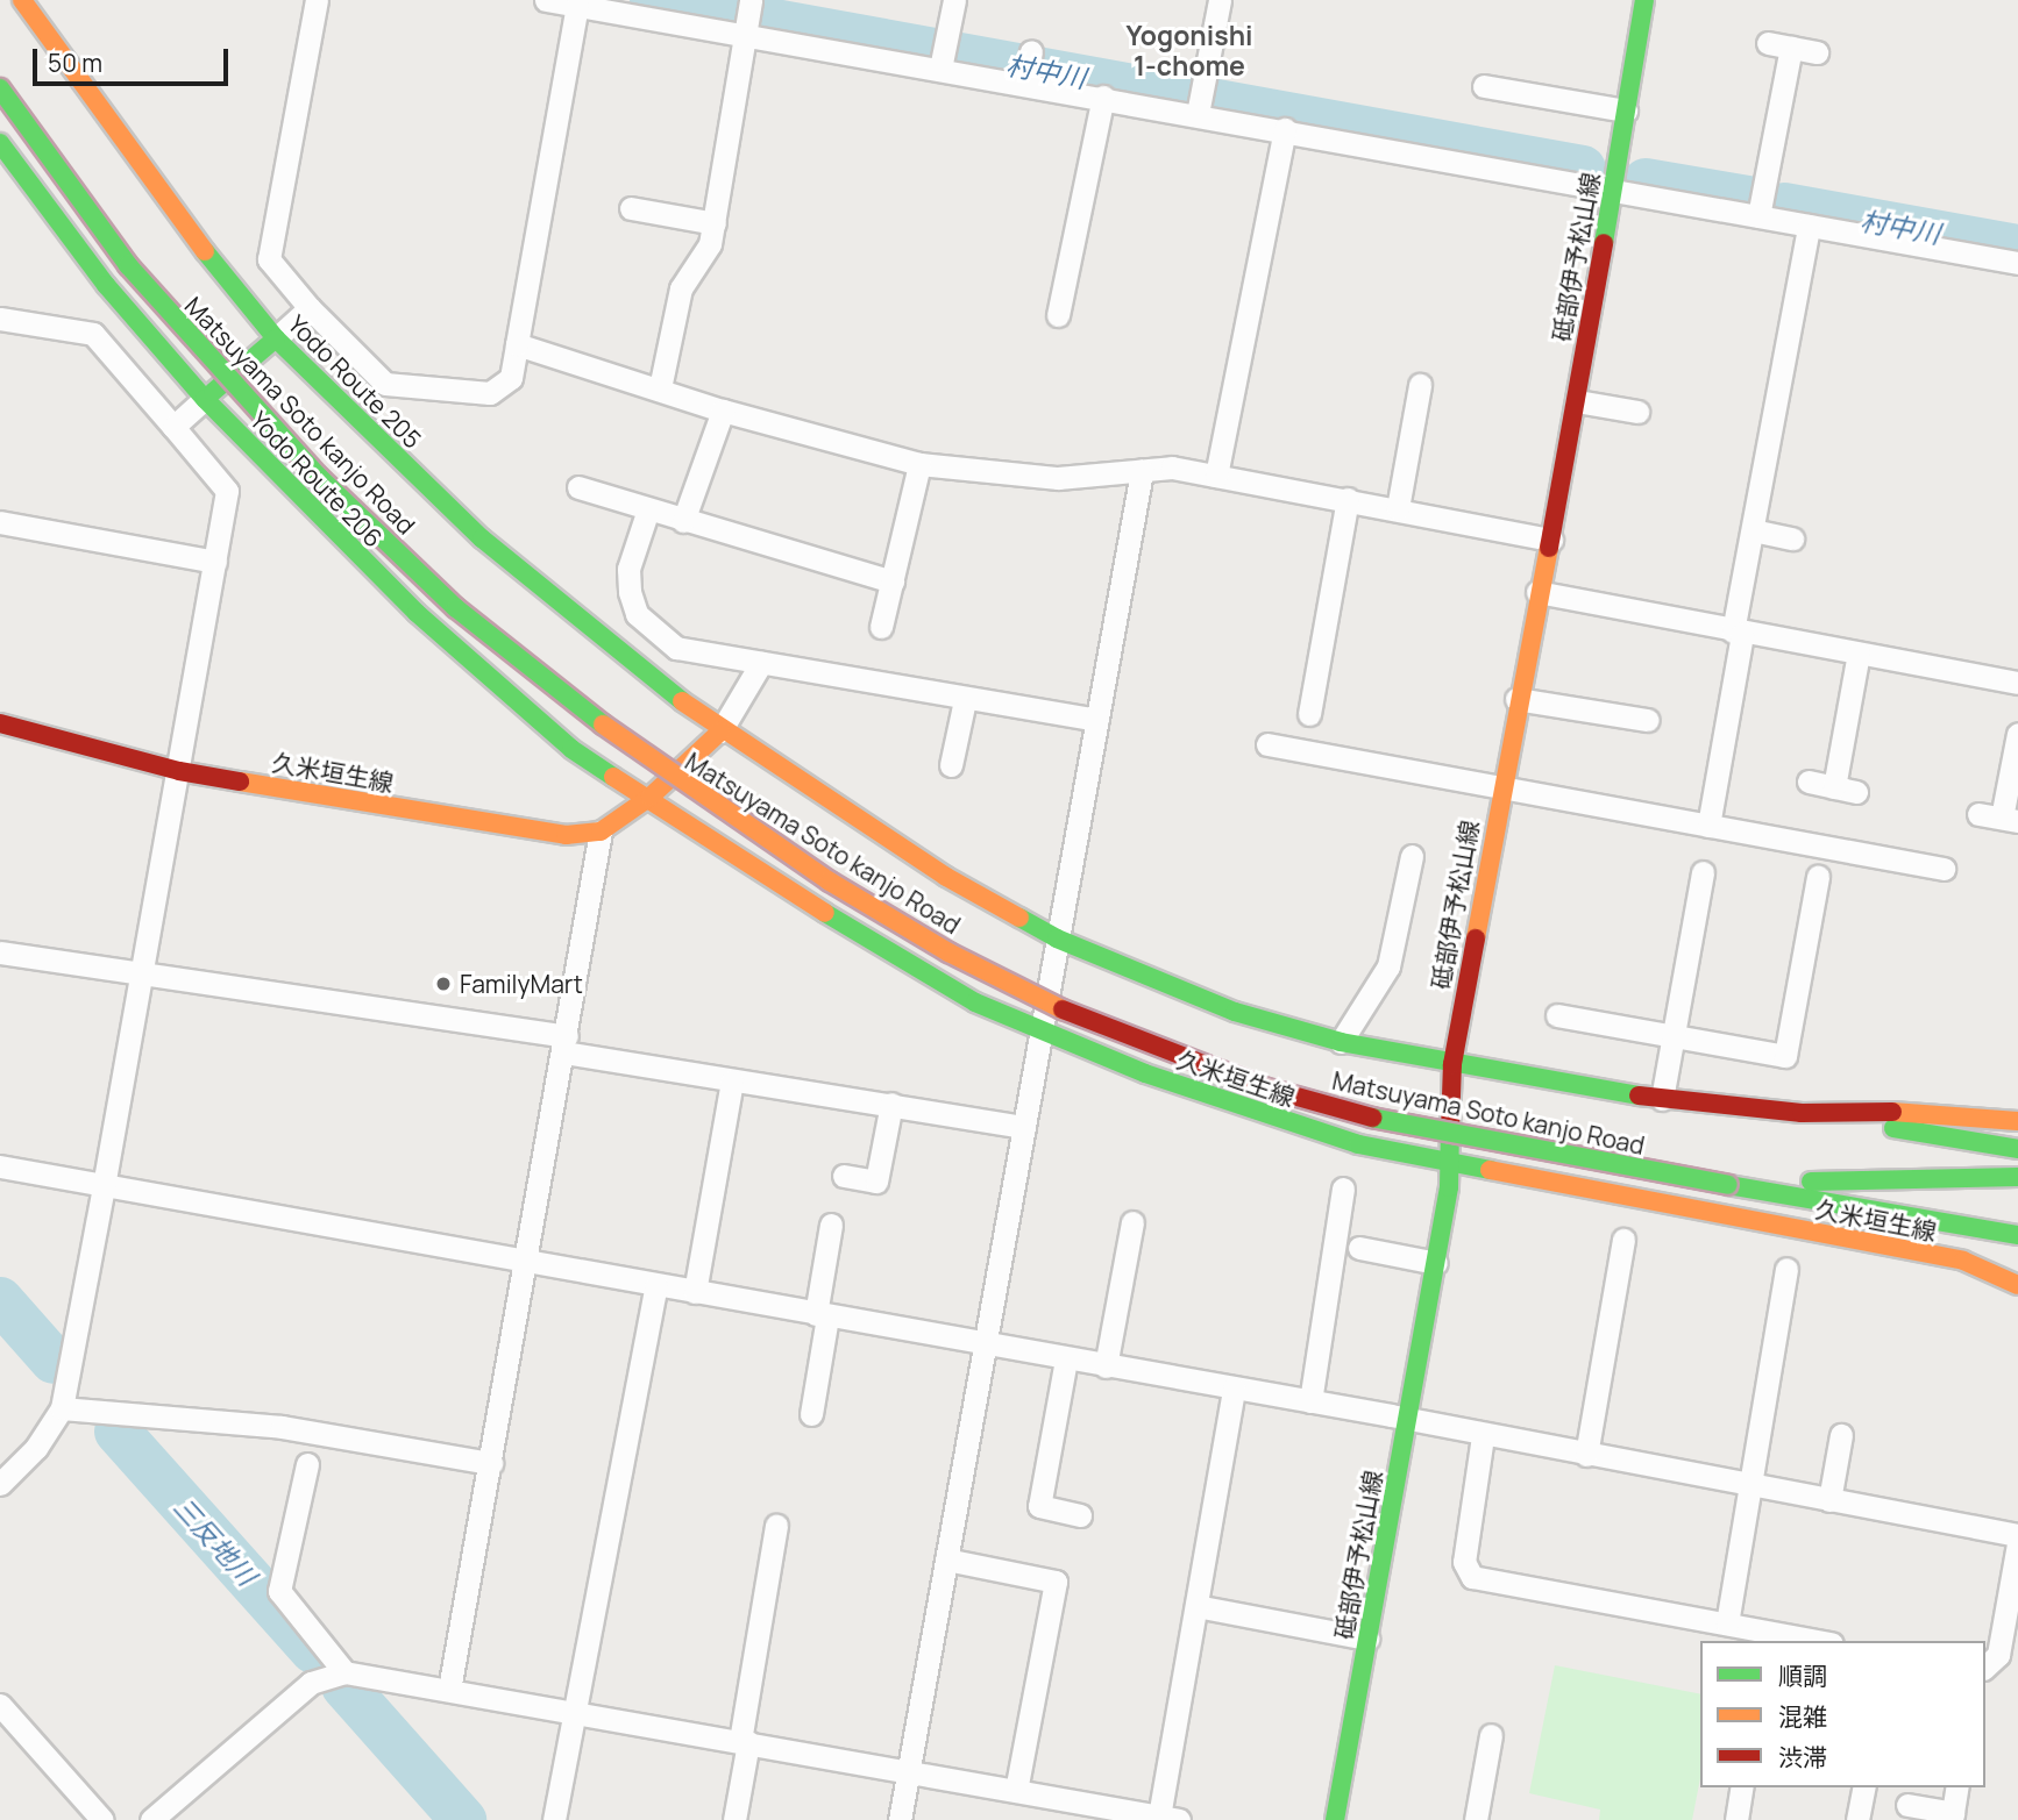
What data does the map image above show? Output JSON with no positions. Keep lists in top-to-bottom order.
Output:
{
  "streets": {
    "main road": [
      "砥部伊予松山線",
      "Yodo Route 205",
      "Matsuyama Soto kanjo Road",
      "Yodo Route 206",
      "久米垣生線"
    ]
  },
  "crossings": [
    ["砥部伊予松山線", "久米垣生線"],
    ["Yodo Route 206", "久米垣生線"]
  ],
  "districts": ["Yogonishi 1-chome"],
  "water": ["村中川", "三反地川"],
  "places": ["FamilyMart"],
  "legend": ["順調", "混雑", "渋滞"],
  "scale_bar": "50 m"
}
